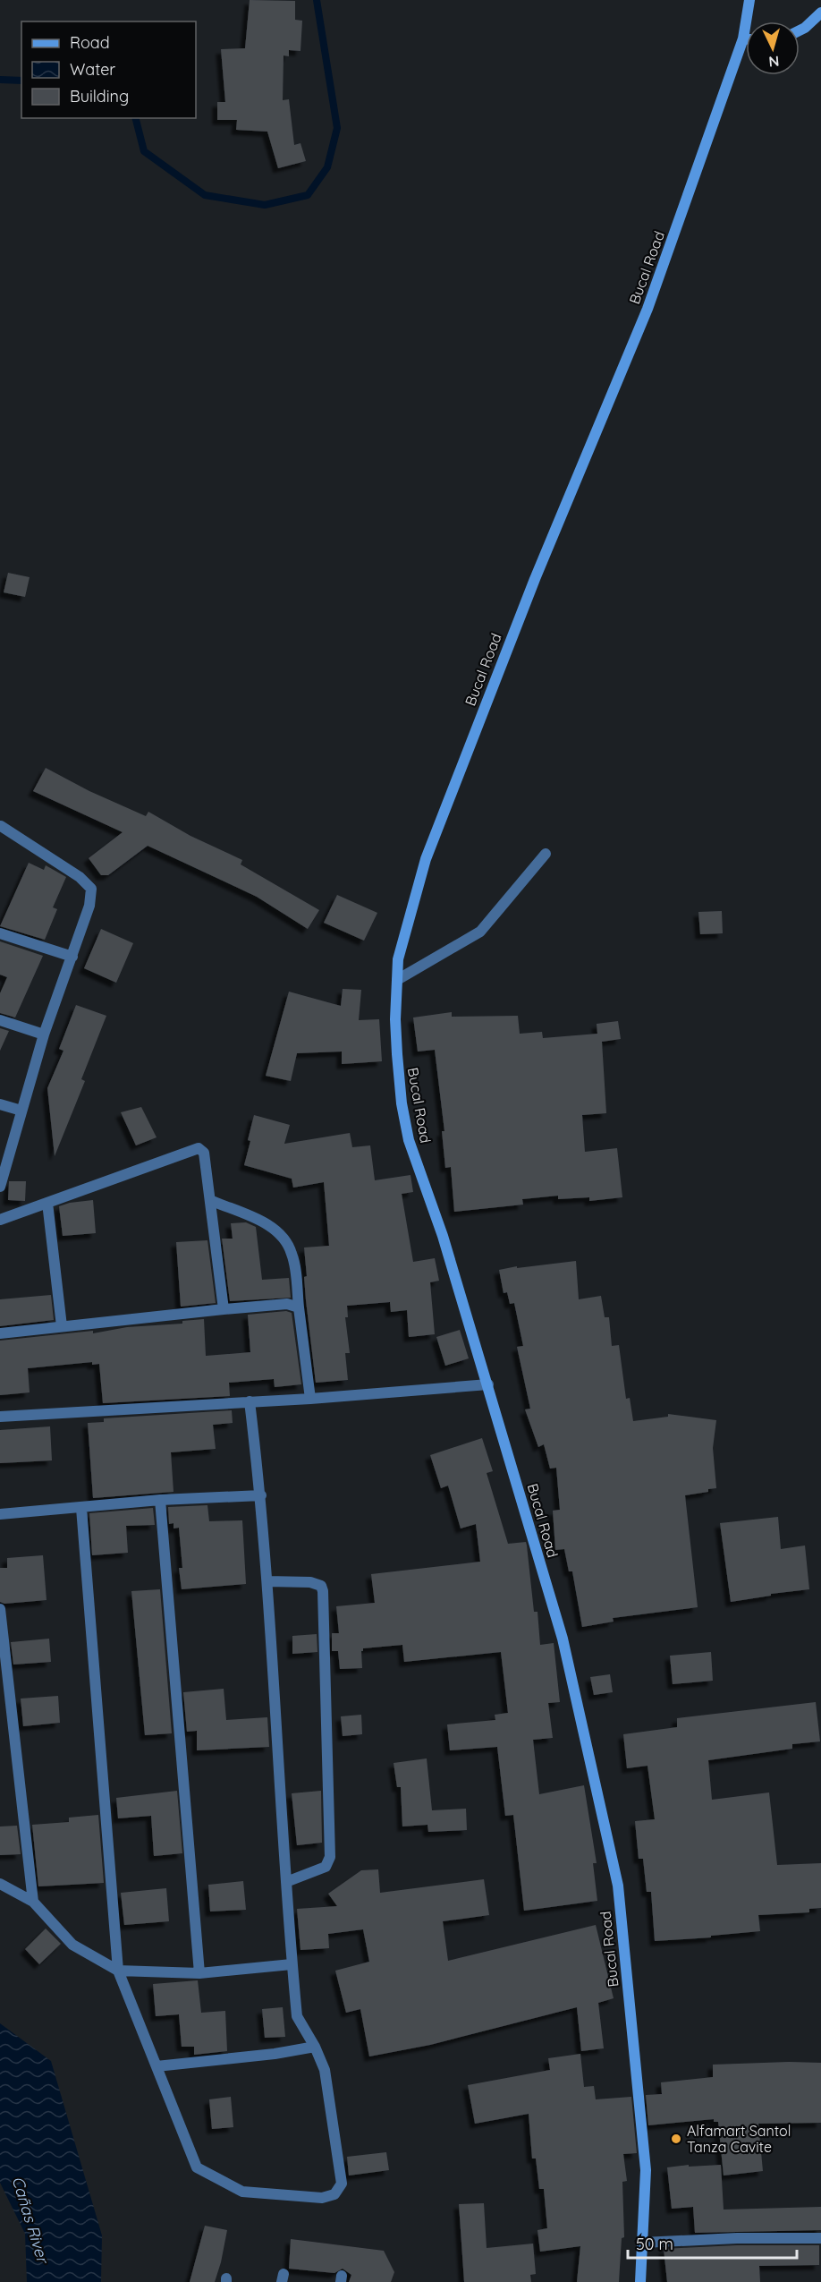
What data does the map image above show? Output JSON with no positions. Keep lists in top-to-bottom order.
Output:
{
  "streets": {
    "street": ["Bucal Road"]
  },
  "water": ["Cañas River"],
  "places": ["Alfamart Santol Tanza Cavite"],
  "legend": ["Road", "Water", "Building"],
  "scale_bar": "50 m",
  "north": "bottom"
}
